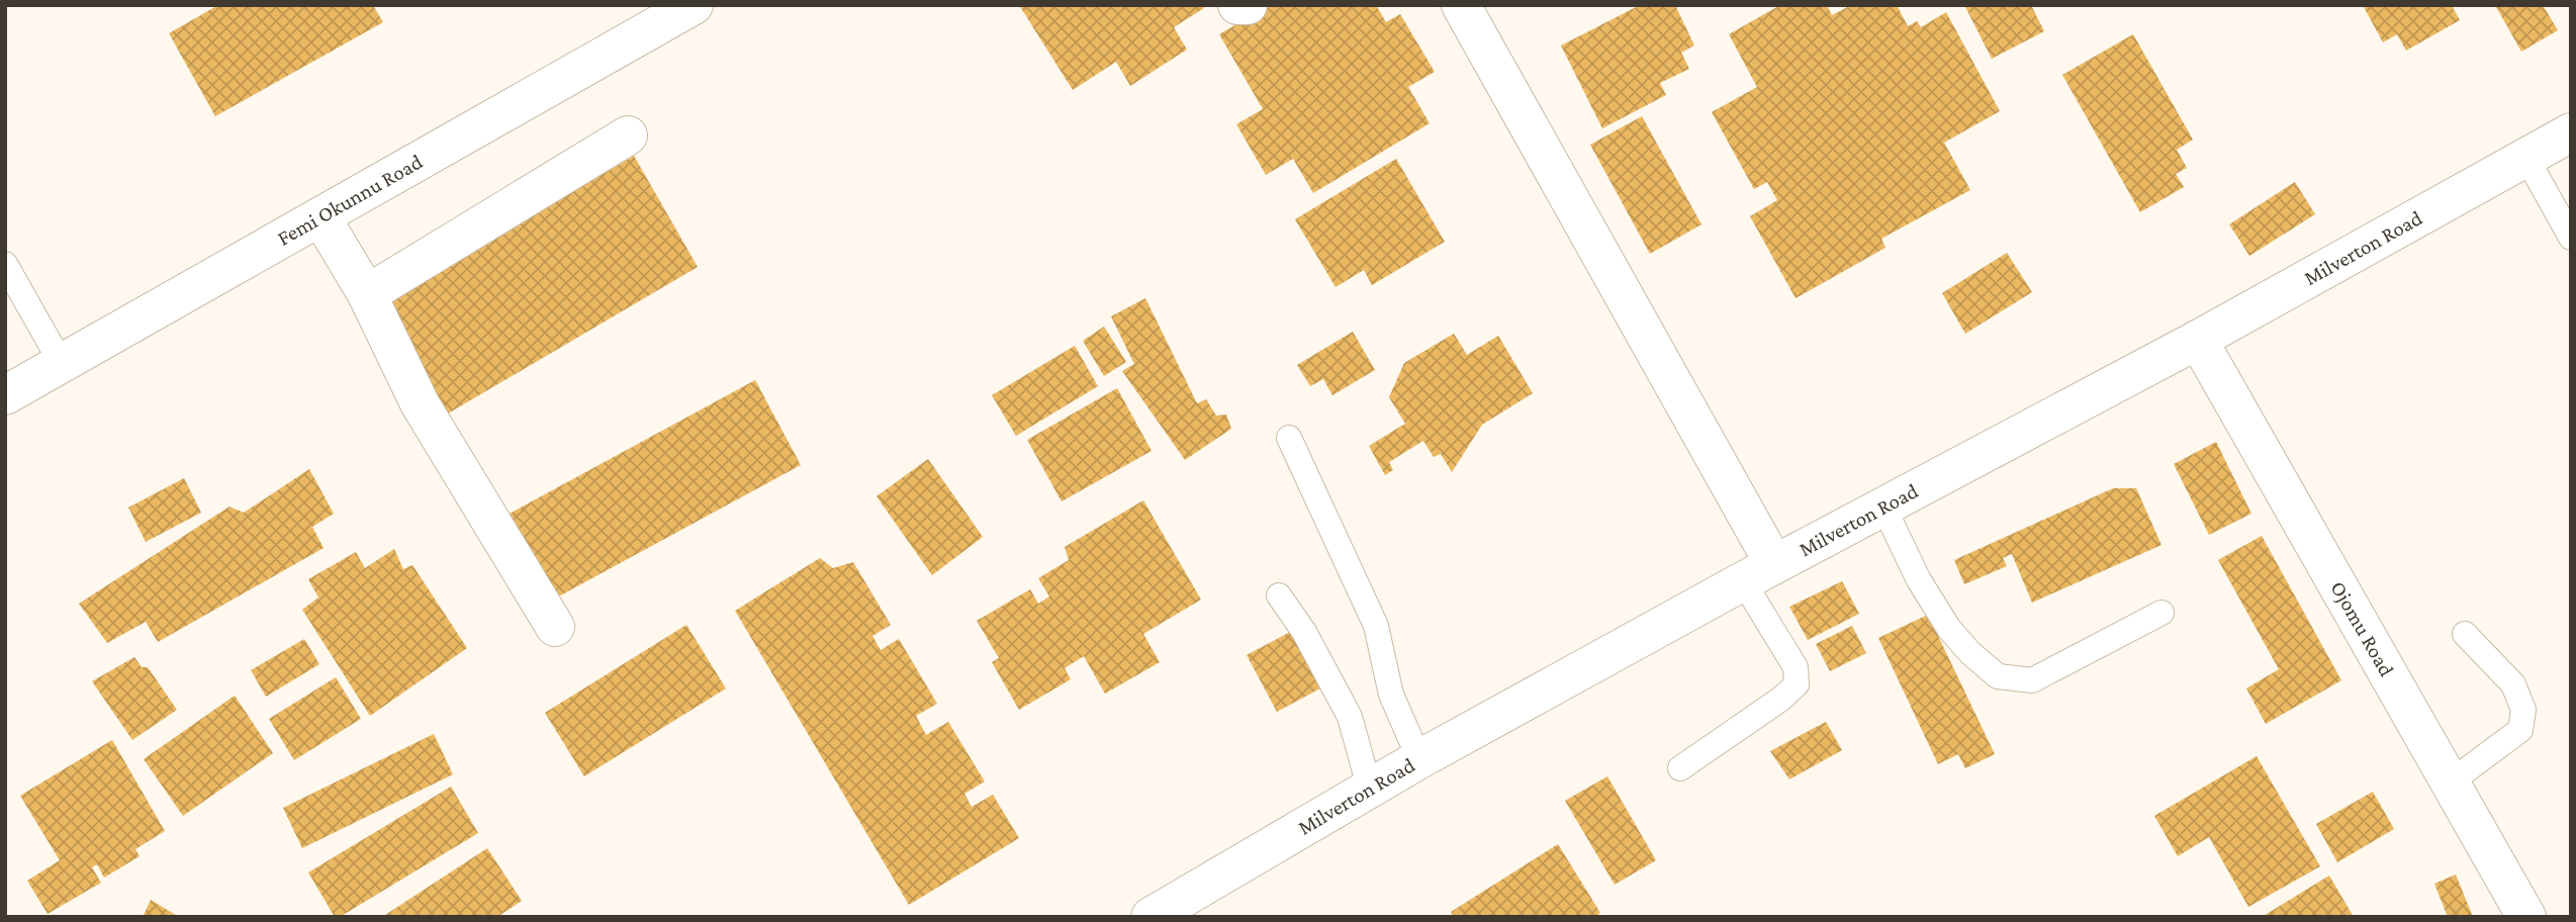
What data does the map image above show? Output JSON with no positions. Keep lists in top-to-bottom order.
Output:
{
  "streets": {
    "street": ["Femi Okunnu Road", "Milverton Road", "Ojomu Road"]
  },
  "crossings": [
    ["Milverton Road", "Ojomu Road"]
  ]
}
